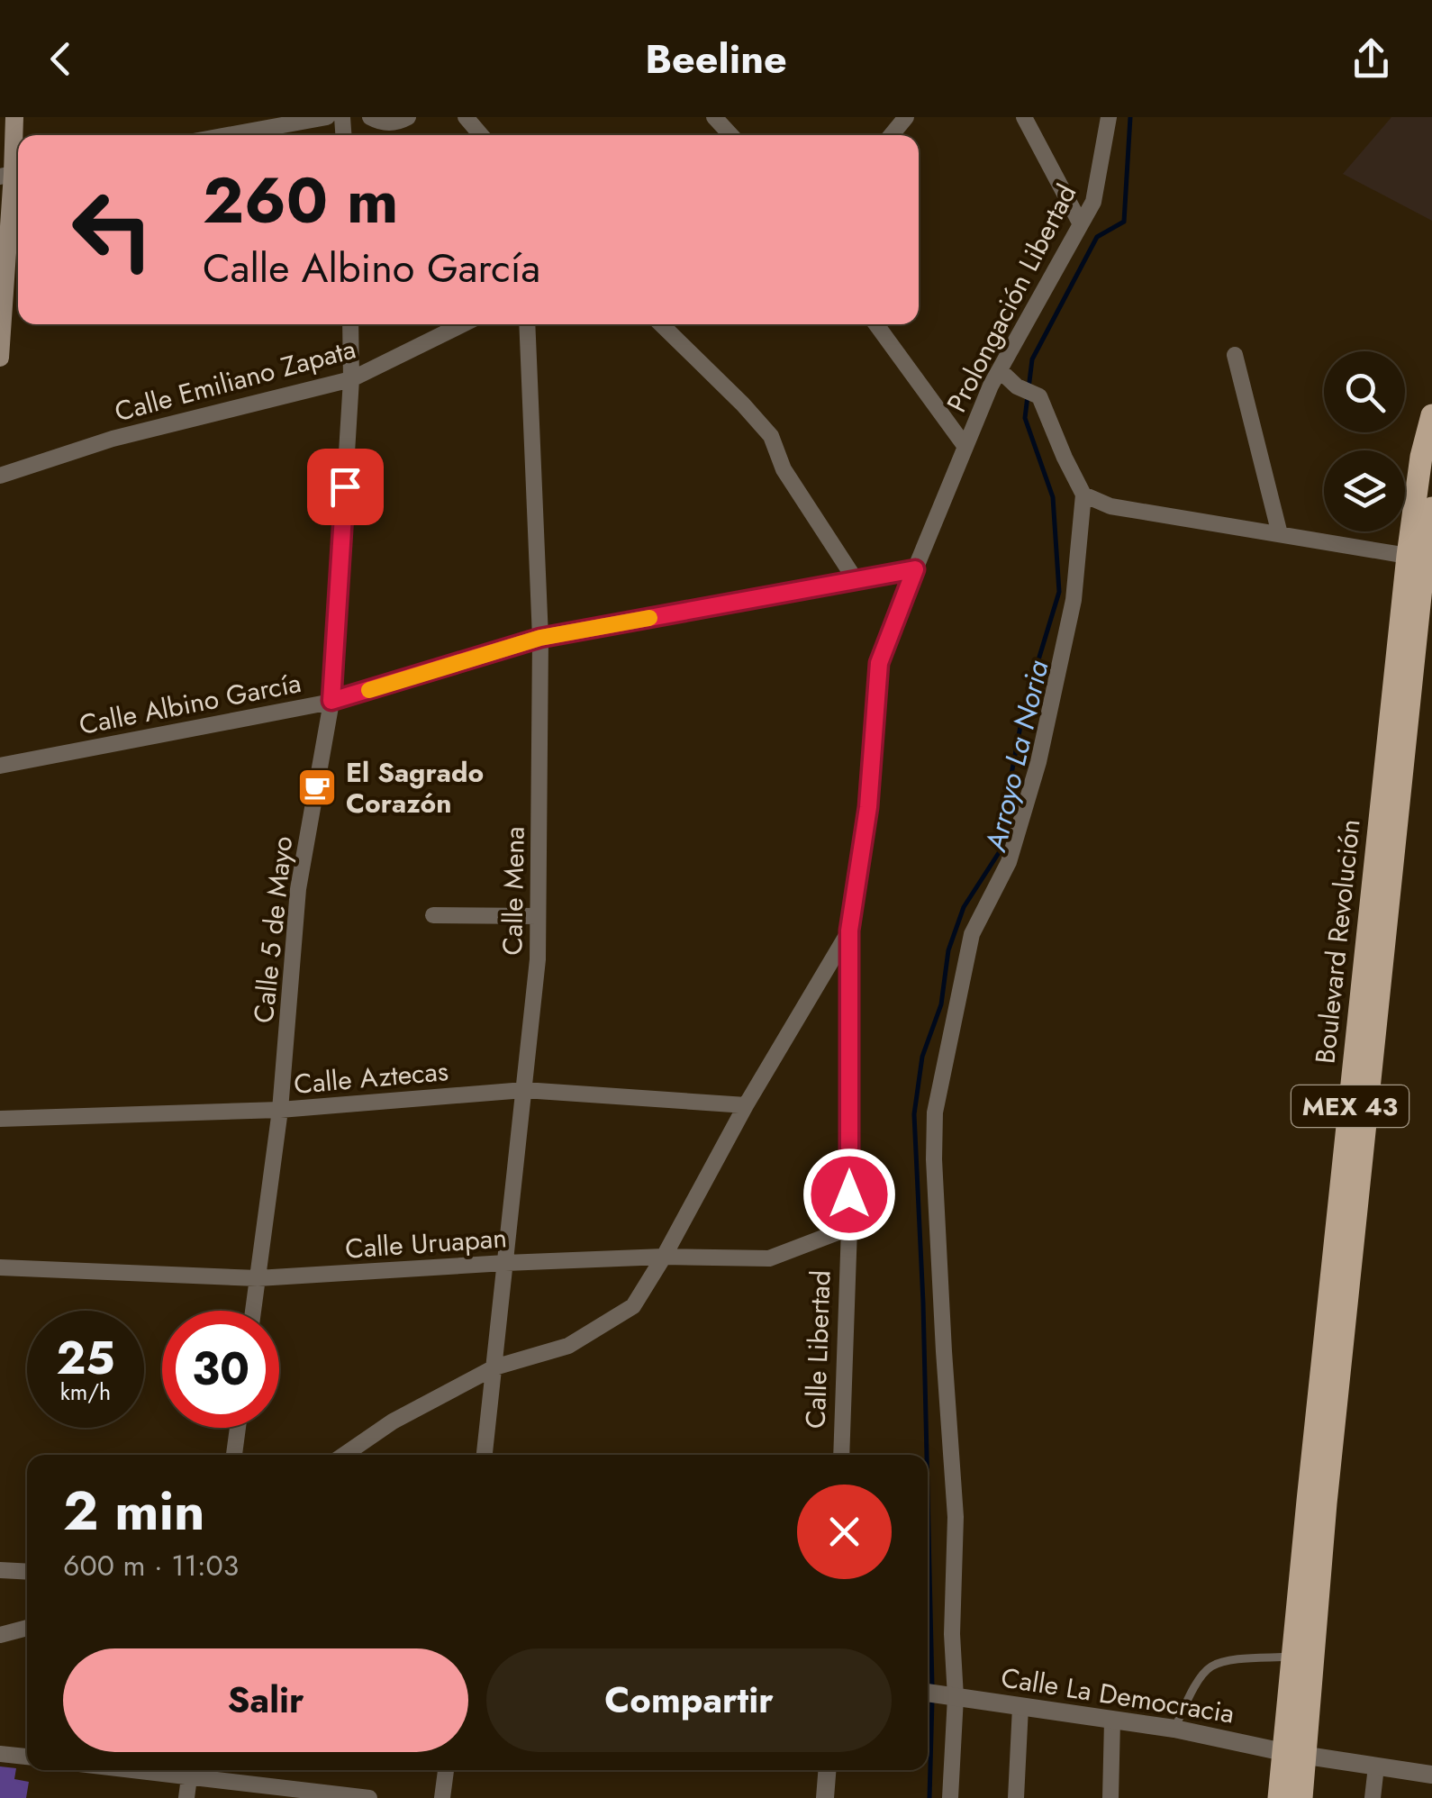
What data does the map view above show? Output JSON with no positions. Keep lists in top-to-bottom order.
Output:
{
  "streets": {
    "main road": ["Boulevard Revolución", "MEX 43"],
    "street": [
      "Prolongación Libertad",
      "Calle Emiliano Zapata",
      "Calle Albino García",
      "Calle Mena",
      "Calle 5 de Mayo",
      "Calle Aztecas",
      "Calle Uruapan",
      "Calle Libertad",
      "Calle La Democracia"
    ]
  },
  "crossings": [
    ["Prolongación Libertad", "Calle Libertad"],
    ["Calle Emiliano Zapata", "Calle 5 de Mayo"],
    ["Calle Albino García", "Calle Mena"],
    ["Calle Albino García", "Calle 5 de Mayo"],
    ["Calle Albino García", "Calle Libertad"],
    ["Calle Mena", "Calle Aztecas"],
    ["Calle Mena", "Calle Uruapan"],
    ["Calle 5 de Mayo", "Calle Aztecas"],
    ["Calle 5 de Mayo", "Calle Uruapan"],
    ["Boulevard Revolución", "Calle La Democracia"],
    ["Calle Uruapan", "Calle Libertad"]
  ],
  "water": ["Arroyo La Noria"],
  "places": {
    "cafe": ["El Sagrado Corazón"]
  },
  "page": {
    "header": "Beeline",
    "turn": ["260 m", "Calle Albino García"],
    "speed": "25 km/h",
    "limit": "30",
    "heading": ["2 min", "600 m · 11:03"],
    "buttons": ["Salir", "Compartir"]
  }
}
